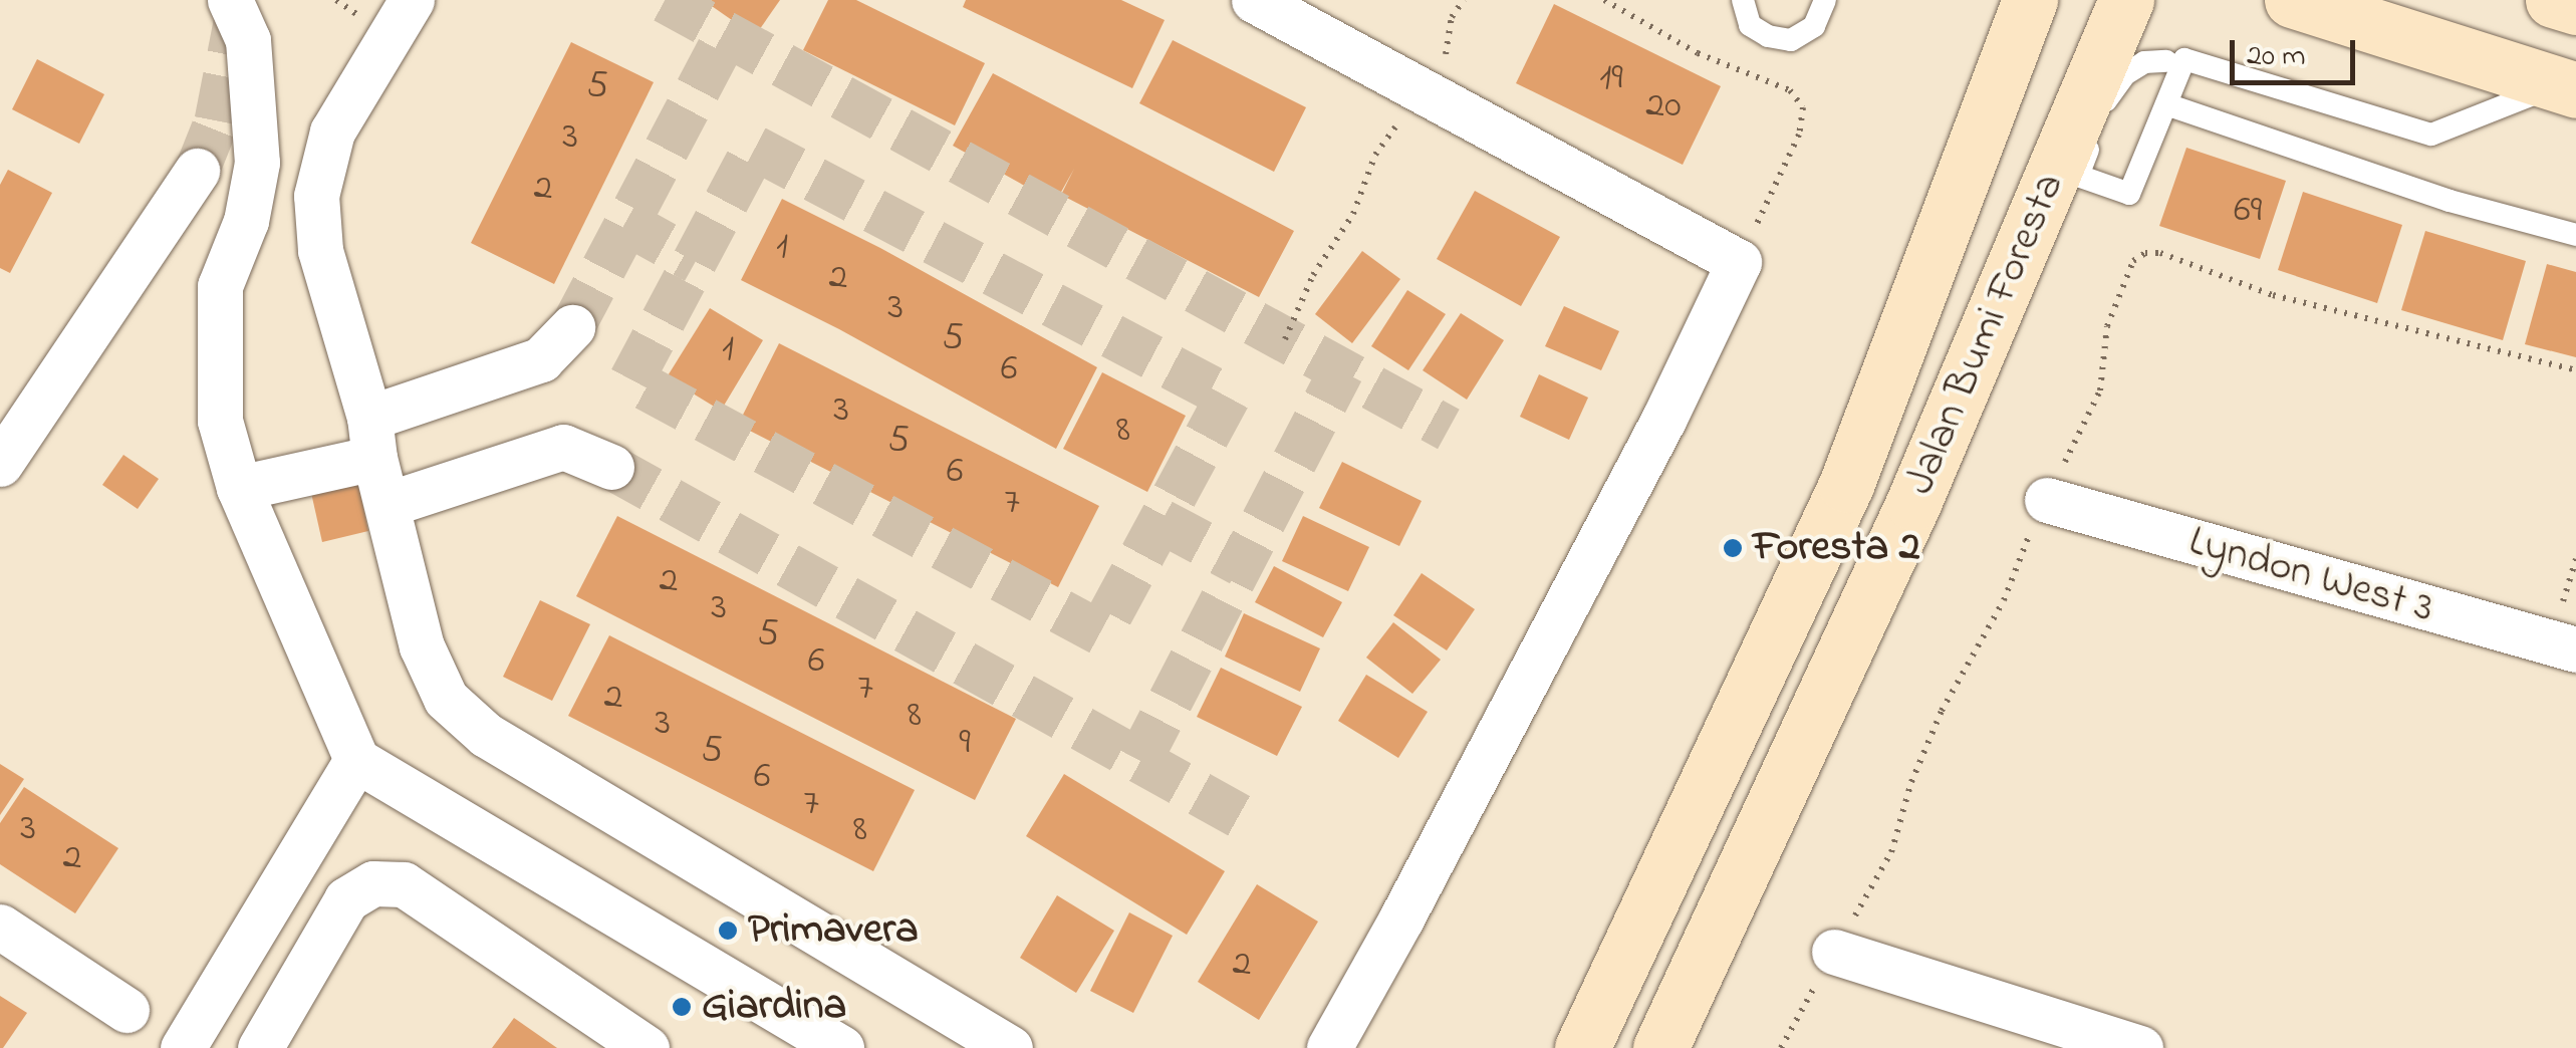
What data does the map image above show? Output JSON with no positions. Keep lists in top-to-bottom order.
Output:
{
  "streets": {
    "main road": ["Jalan Bumi Foresta"],
    "street": ["Lyndon West 3"]
  },
  "places": ["Foresta 2", "Primavera", "Giardina"],
  "house_numbers": [
    "19",
    "5",
    "20",
    "3",
    "2",
    "69",
    "1",
    "2",
    "3",
    "5",
    "1",
    "6",
    "3",
    "8",
    "5",
    "6",
    "7",
    "2",
    "3",
    "5",
    "6",
    "7",
    "2",
    "8",
    "3",
    "9",
    "5",
    "6",
    "7",
    "3",
    "8",
    "2",
    "2"
  ],
  "scale_bar": "20 m"
}
